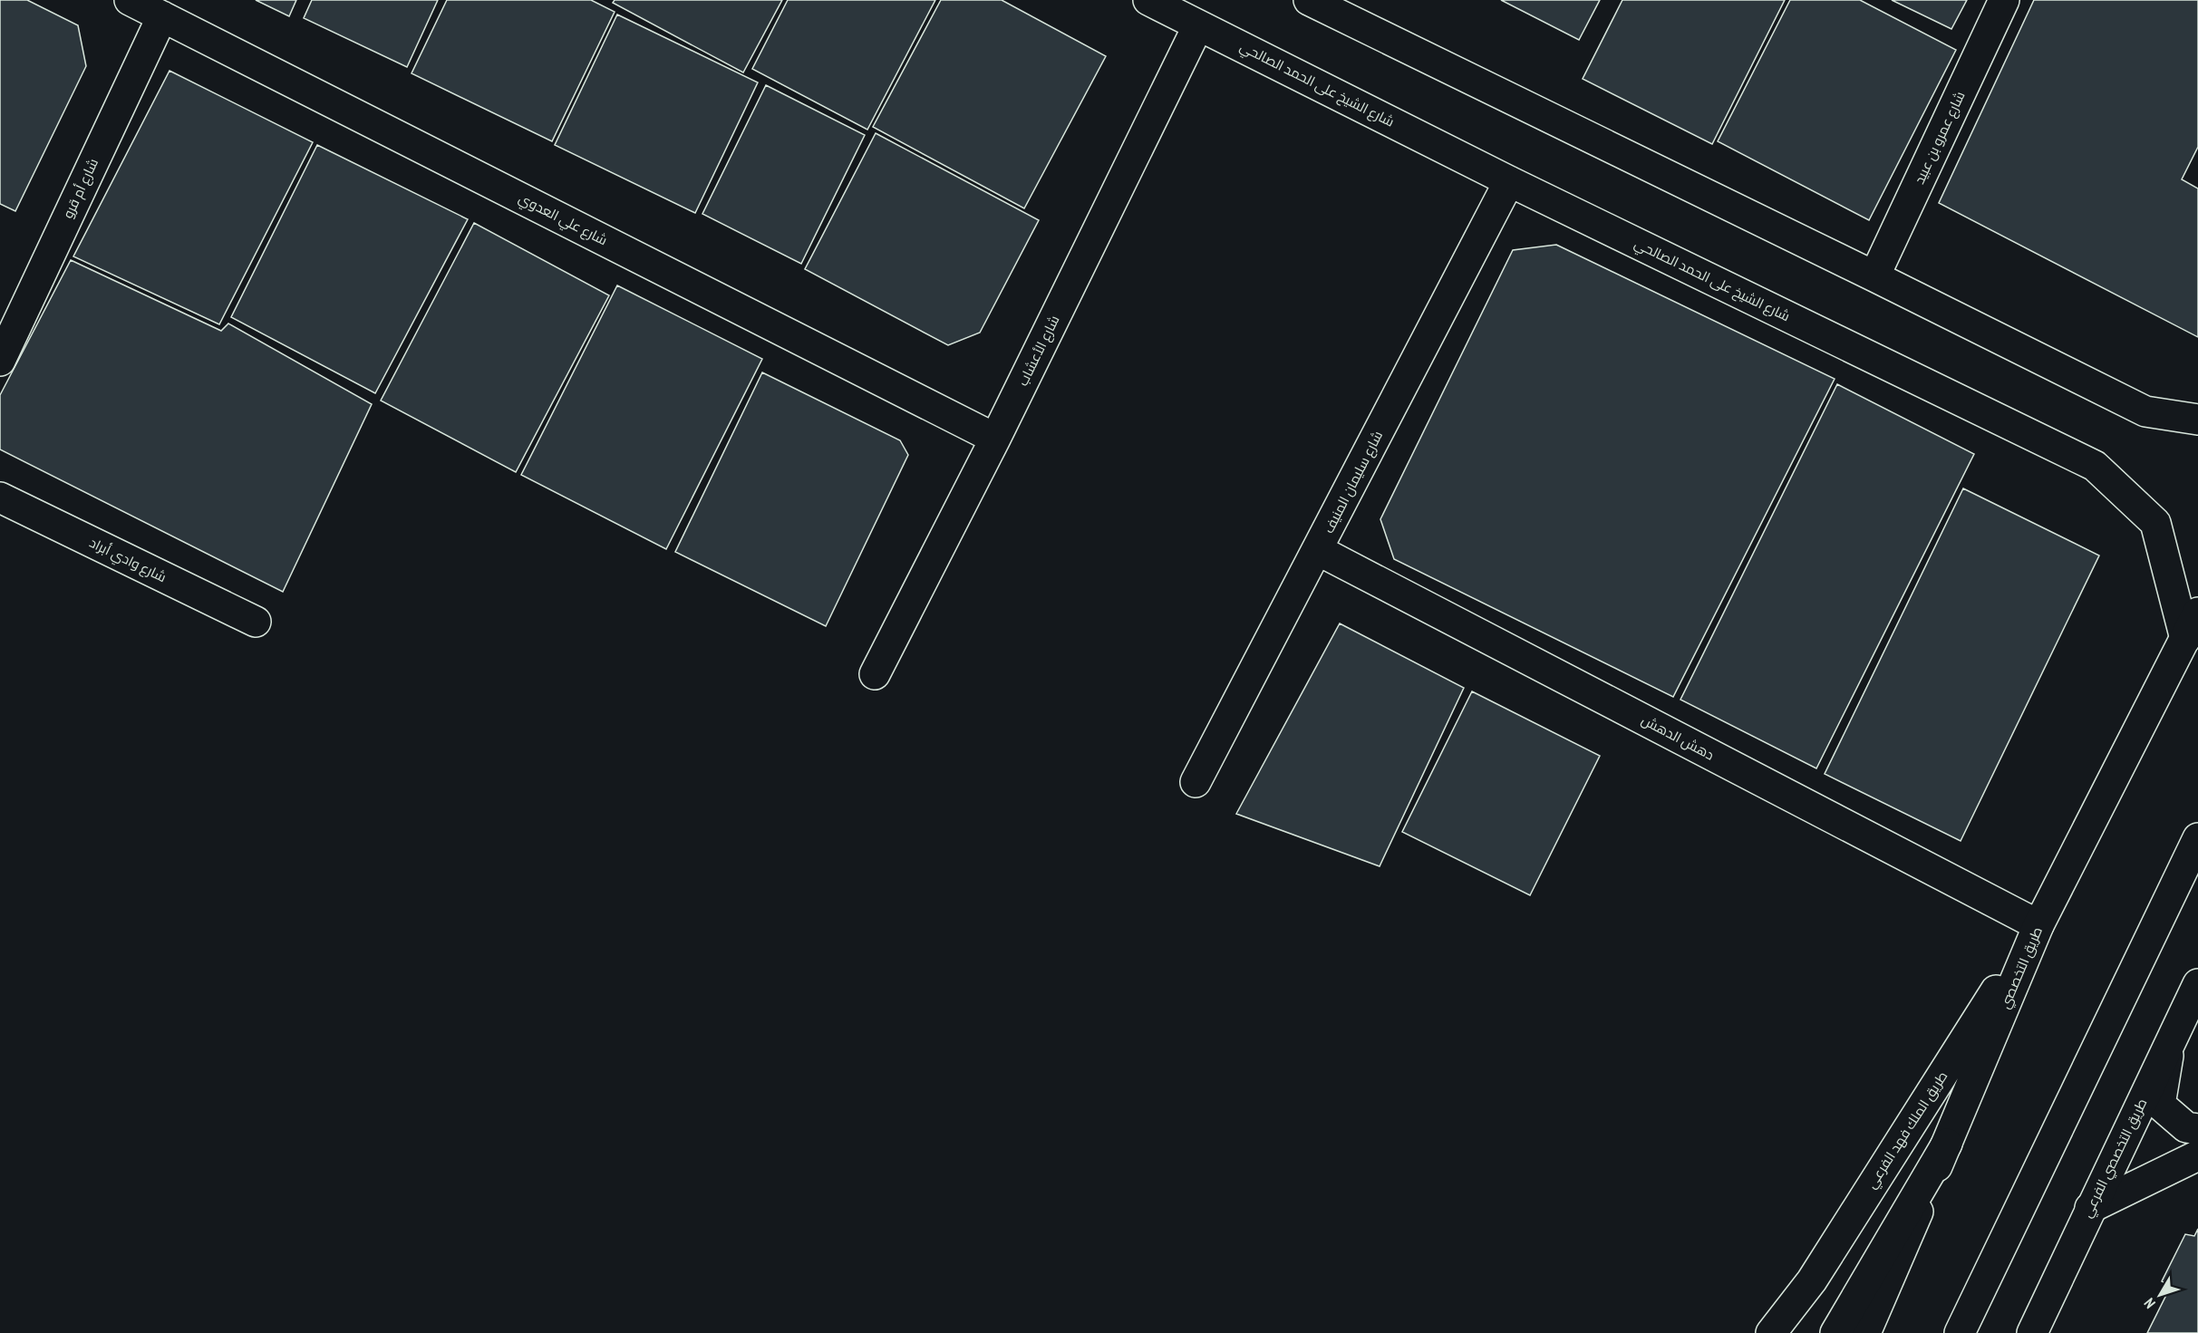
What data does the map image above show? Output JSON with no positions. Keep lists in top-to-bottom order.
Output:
{
  "streets": {
    "main road": [
      "شارع الشيخ على الحمد الصالحي",
      "شارع عمرو بن عبيد",
      "شارع أم قرو",
      "شارع علي العدوي",
      "شارع الأعشاب",
      "شارع سليمان المنيف",
      "شارع وادي أبراد",
      "دهش الدهش",
      "طريق التخصصي",
      "طريق الملك فهد الفرعي",
      "طريق التخصصي الفرعي"
    ]
  },
  "crossings": [
    ["شارع الشيخ على الحمد الصالحي", "شارع الأعشاب"],
    ["شارع الشيخ على الحمد الصالحي", "شارع سليمان المنيف"],
    ["شارع الشيخ على الحمد الصالحي", "طريق التخصصي"],
    ["شارع أم قرو", "شارع علي العدوي"],
    ["شارع علي العدوي", "شارع الأعشاب"],
    ["شارع سليمان المنيف", "دهش الدهش"],
    ["دهش الدهش", "طريق التخصصي"],
    ["دهش الدهش", "طريق الملك فهد الفرعي"],
    ["طريق التخصصي", "طريق الملك فهد الفرعي"]
  ],
  "north": "bottom left"
}
